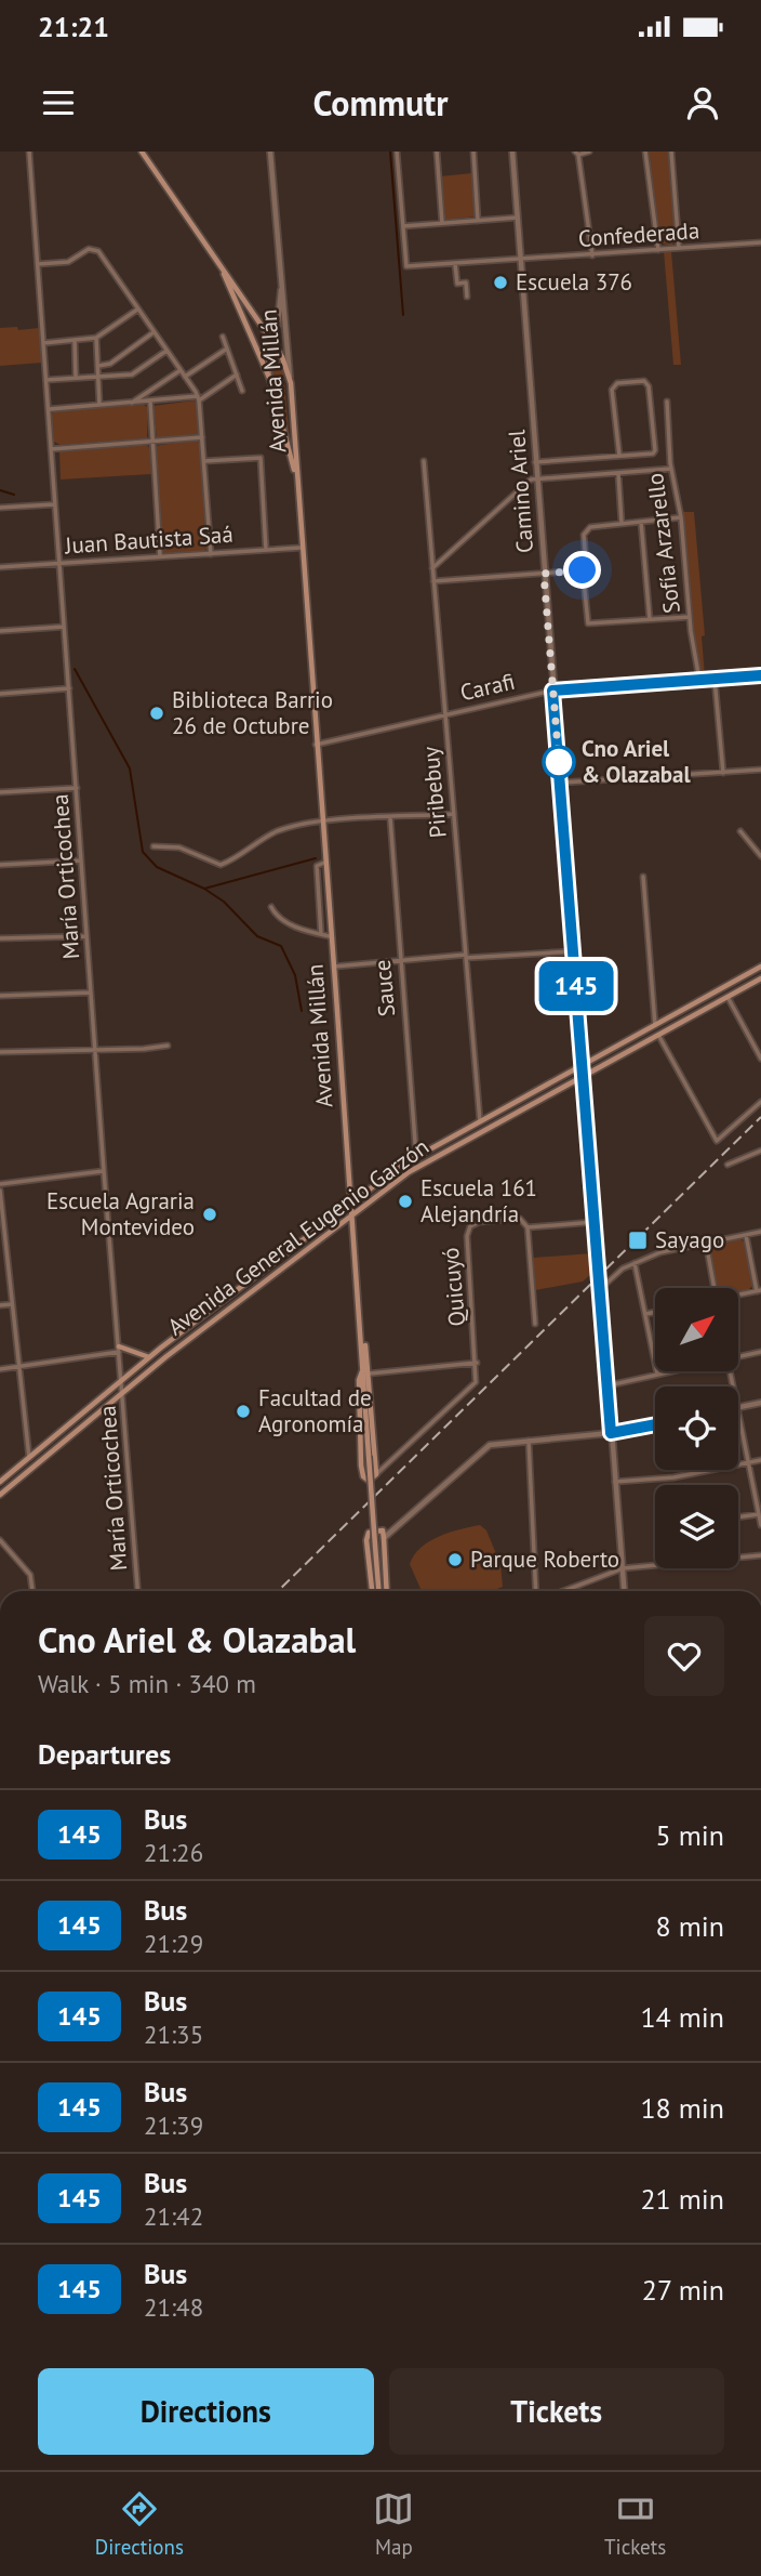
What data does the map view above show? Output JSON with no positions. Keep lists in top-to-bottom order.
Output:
{
  "streets": {
    "main road": ["Avenida Millán", "Avenida General Eugenio Garzón"],
    "street": [
      "Confederada",
      "Camino Ariel",
      "Juan Bautista Saá",
      "Sofía Arzarello",
      "Carafi",
      "Piribebuy",
      "María Orticochea",
      "Sauce",
      "Quicuyó"
    ]
  },
  "crossings": [
    ["Confederada", "Camino Ariel"],
    ["Avenida Millán", "Juan Bautista Saá"],
    ["Avenida Millán", "Carafi"],
    ["Avenida Millán", "Avenida General Eugenio Garzón"],
    ["Camino Ariel", "Carafi"],
    ["Camino Ariel", "Avenida General Eugenio Garzón"],
    ["Camino Ariel", "Quicuyó"],
    ["Juan Bautista Saá", "María Orticochea"],
    ["Sofía Arzarello", "Carafi"],
    ["Carafi", "Piribebuy"],
    ["Piribebuy", "Avenida General Eugenio Garzón"],
    ["María Orticochea", "Avenida General Eugenio Garzón"],
    ["Sauce", "Avenida General Eugenio Garzón"]
  ],
  "places": {
    "other": [
      "Escuela 376",
      "Biblioteca Barrio 26 de Octubre",
      "Cno Ariel & Olazabal",
      "Escuela 161 Alejandría",
      "Escuela Agraria Montevideo",
      "Facultad de Agronomía",
      "Parque Roberto"
    ],
    "transit": ["Sayago"]
  },
  "lines": ["bus line 145"],
  "north": "top right",
  "page": {
    "status": "21:21",
    "header": "Commutr",
    "on_map": "145",
    "heading": [
      ["Cno Ariel & Olazabal", "Walk · 5 min · 340 m"],
      "Departures"
    ],
    "list": [
      {
        "mark": "145",
        "name": "Bus",
        "note": "21:26",
        "value": "5 min"
      },
      {
        "mark": "145",
        "name": "Bus",
        "note": "21:29",
        "value": "8 min"
      },
      {
        "mark": "145",
        "name": "Bus",
        "note": "21:35",
        "value": "14 min"
      },
      {
        "mark": "145",
        "name": "Bus",
        "note": "21:39",
        "value": "18 min"
      },
      {
        "mark": "145",
        "name": "Bus",
        "note": "21:42",
        "value": "21 min"
      },
      {
        "mark": "145",
        "name": "Bus",
        "note": "21:48",
        "value": "27 min"
      }
    ],
    "buttons": ["Directions", "Tickets"],
    "tabs": ["Directions", "Map", "Tickets"]
  }
}
